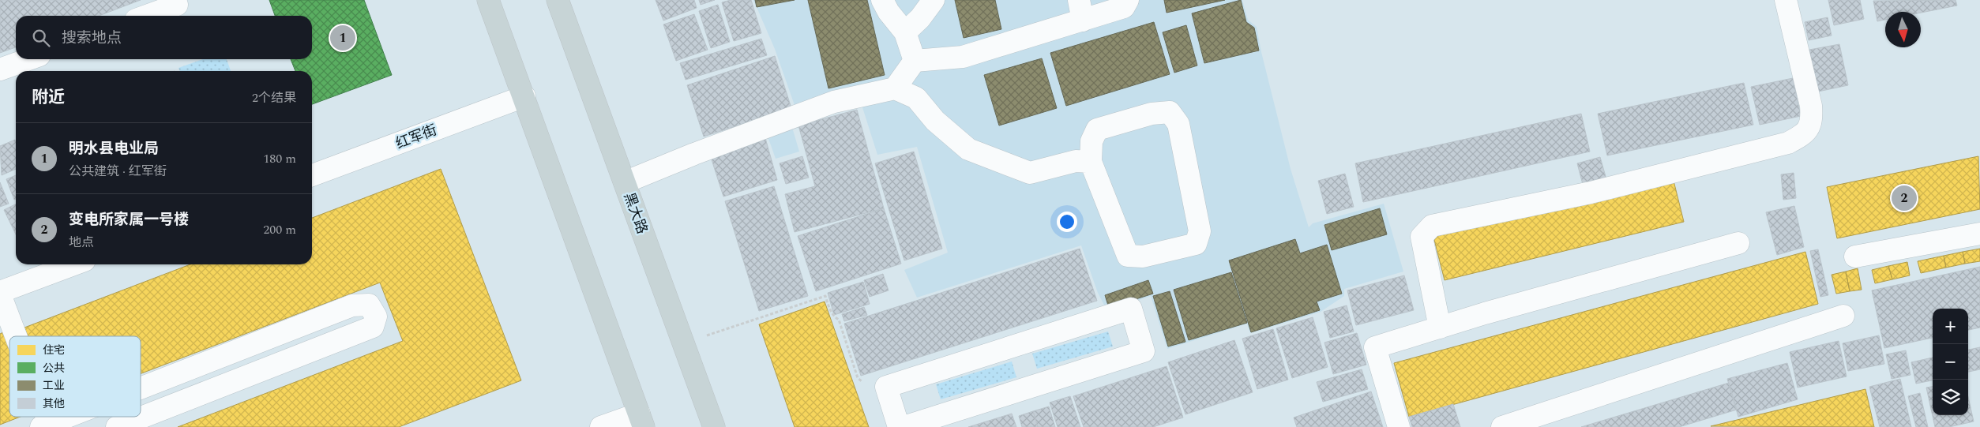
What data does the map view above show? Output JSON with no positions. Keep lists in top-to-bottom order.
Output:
{
  "streets": {
    "highway": ["黑大路"],
    "street": ["红军街"]
  },
  "legend": [
    "住宅",
    "公共",
    "工业",
    "其他"
  ],
  "north": "bottom",
  "page": {
    "search": "搜索地点",
    "pins": ["1", "2"],
    "heading": ["附近", "2个结果"],
    "list": [
      {
        "mark": "1",
        "name": "明水县电业局",
        "note": "公共建筑 · 红军街",
        "value": "180 m"
      },
      {
        "mark": "2",
        "name": "变电所家属一号楼",
        "note": "地点",
        "value": "200 m"
      }
    ],
    "map_buttons": ["+", "−"]
  }
}
